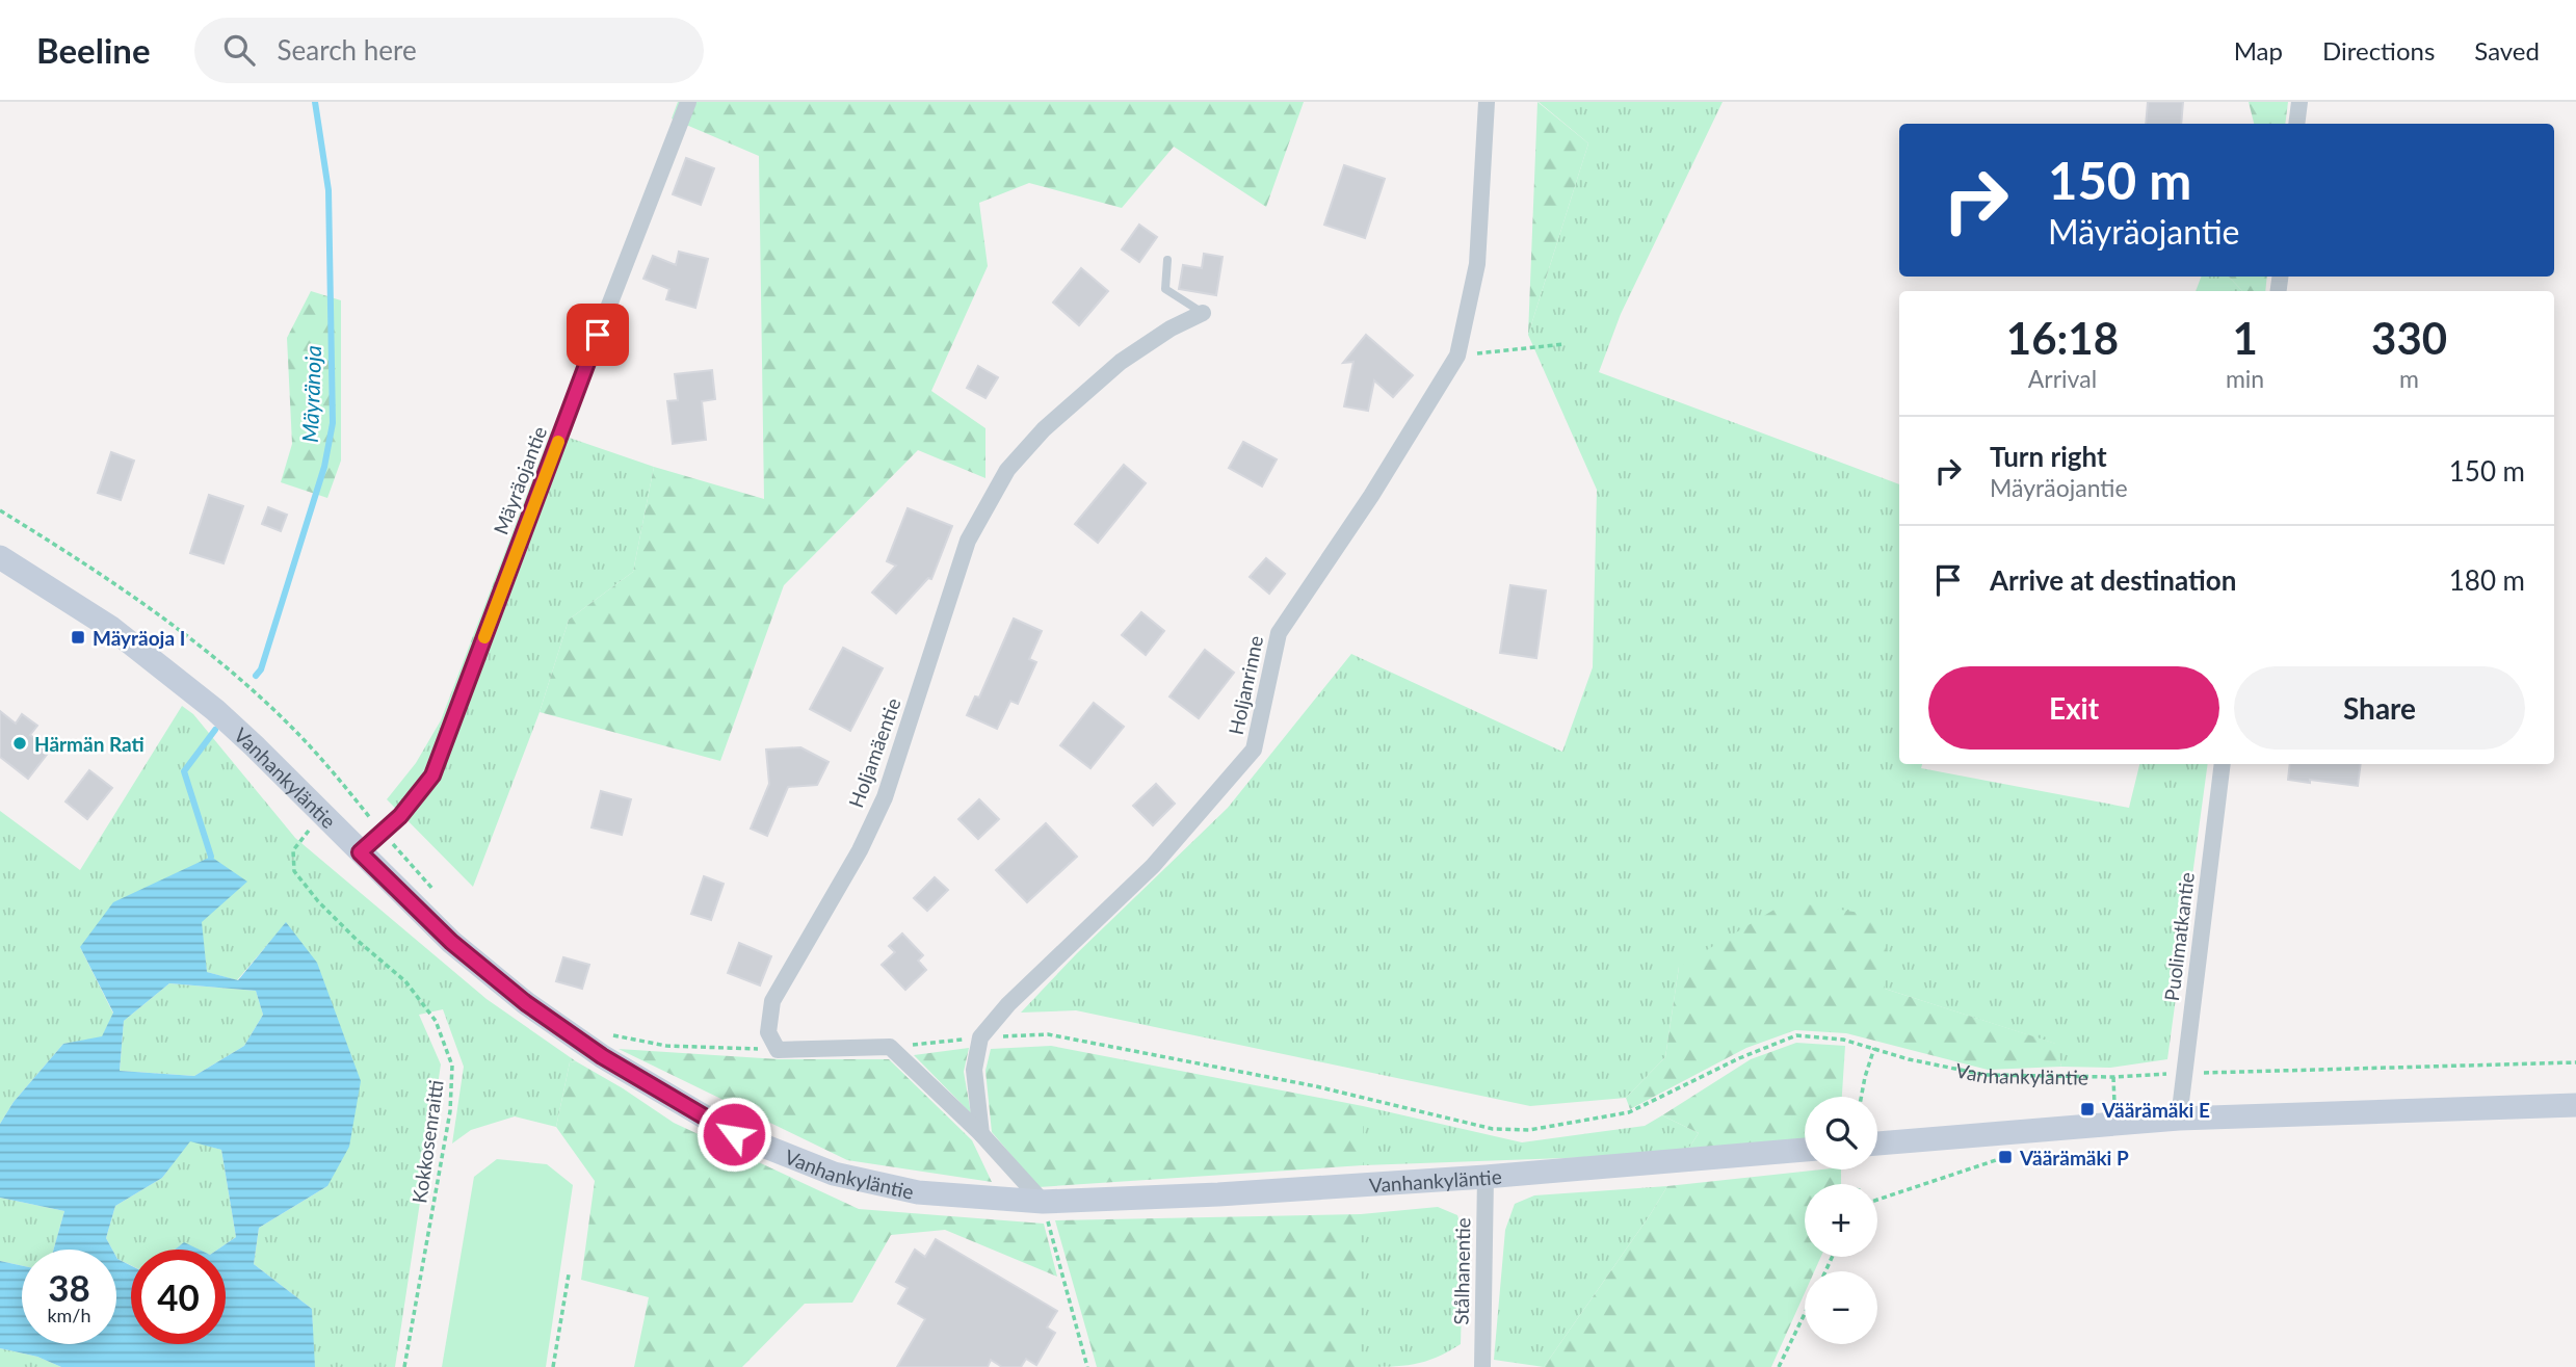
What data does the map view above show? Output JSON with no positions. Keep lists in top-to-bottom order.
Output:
{
  "streets": {
    "street": [
      "Mäyräojantie",
      "Holjanrinne",
      "Holjamäentie",
      "Vanhankyläntie",
      "Puolimatkantie",
      "Stålhanentie"
    ],
    "path": ["Kokkosenraitti"]
  },
  "crossings": [
    ["Mäyräojantie", "Vanhankyläntie"],
    ["Holjanrinne", "Vanhankyläntie"],
    ["Vanhankyläntie", "Puolimatkantie"],
    ["Vanhankyläntie", "Kokkosenraitti"],
    ["Vanhankyläntie", "Stålhanentie"]
  ],
  "water": ["Mäyränoja"],
  "places": {
    "transit": ["Mäyräoja I", "Väärämäki E", "Väärämäki P"],
    "other": ["Härmän Rati"]
  },
  "page": {
    "header": "Beeline",
    "search": "Search here",
    "nav": ["Map", "Directions", "Saved"],
    "turn": ["150 m", "Mäyräojantie"],
    "eta": [
      "16:18",
      "Arrival",
      "1",
      "min",
      "330",
      "m"
    ],
    "list": [
      {
        "name": "Turn right",
        "note": "Mäyräojantie",
        "value": "150 m"
      },
      {
        "name": "Arrive at destination",
        "value": "180 m"
      }
    ],
    "buttons": ["Exit", "Share"],
    "map_buttons": ["+", "−"],
    "speed": "38 km/h",
    "limit": "40"
  }
}
